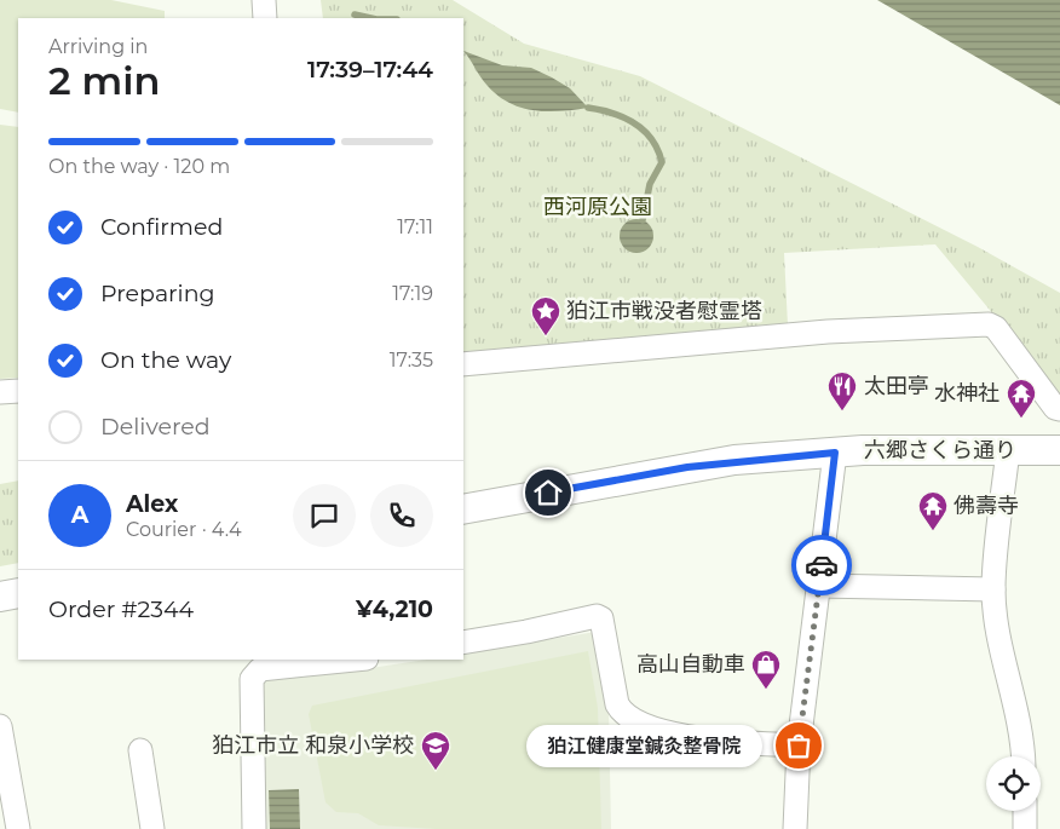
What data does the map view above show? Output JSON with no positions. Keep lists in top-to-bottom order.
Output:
{
  "streets": {
    "main road": ["六郷さくら通り"]
  },
  "parks": ["西河原公園"],
  "places": {
    "place": ["狛江市戦没者慰霊塔"],
    "restaurant": ["太田亭"],
    "temple": ["水神社", "佛壽寺"],
    "shop": ["高山自動車"],
    "other": ["狛江健康堂鍼灸整骨院"],
    "school or university": ["狛江市立 和泉小学校"]
  },
  "page": {
    "heading": ["2 min", "Arriving in", "17:39–17:44"],
    "panel": [
      "Alex",
      "Courier · 4.4",
      "Order #2344",
      "¥4,210"
    ],
    "bar": "On the way · 120 m",
    "list": [
      ["Confirmed", "17:11"],
      ["Preparing", "17:19"],
      ["On the way", "17:35"],
      "Delivered"
    ],
    "round": "A",
    "bubble": "狛江健康堂鍼灸整骨院"
  }
}
